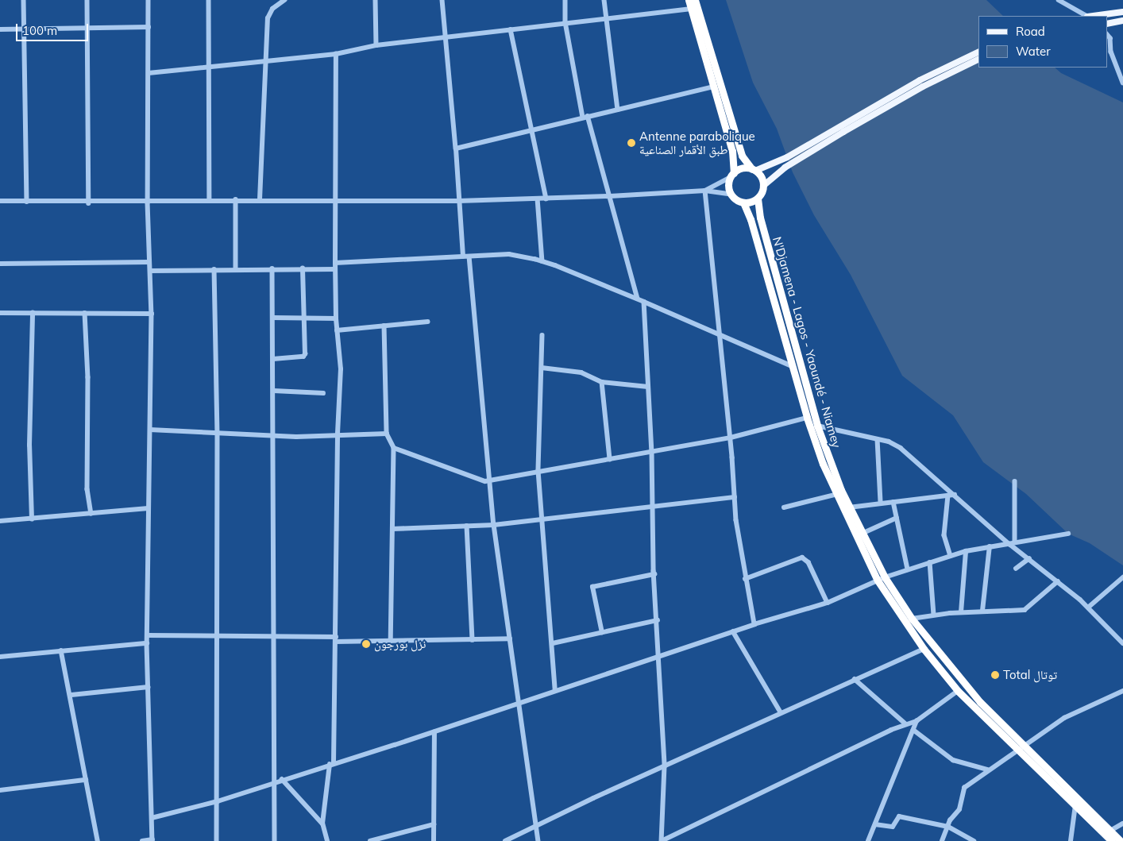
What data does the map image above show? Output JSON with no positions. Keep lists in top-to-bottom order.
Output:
{
  "streets": {
    "highway": ["N'Djamena - Lagos - Yaoundé - Niamey"]
  },
  "places": ["Antenne parabolique طبق الأقمار الصناعية", "نزل بورجون", "Total توتال"],
  "legend": ["Road", "Water"],
  "scale_bar": "100 m"
}
